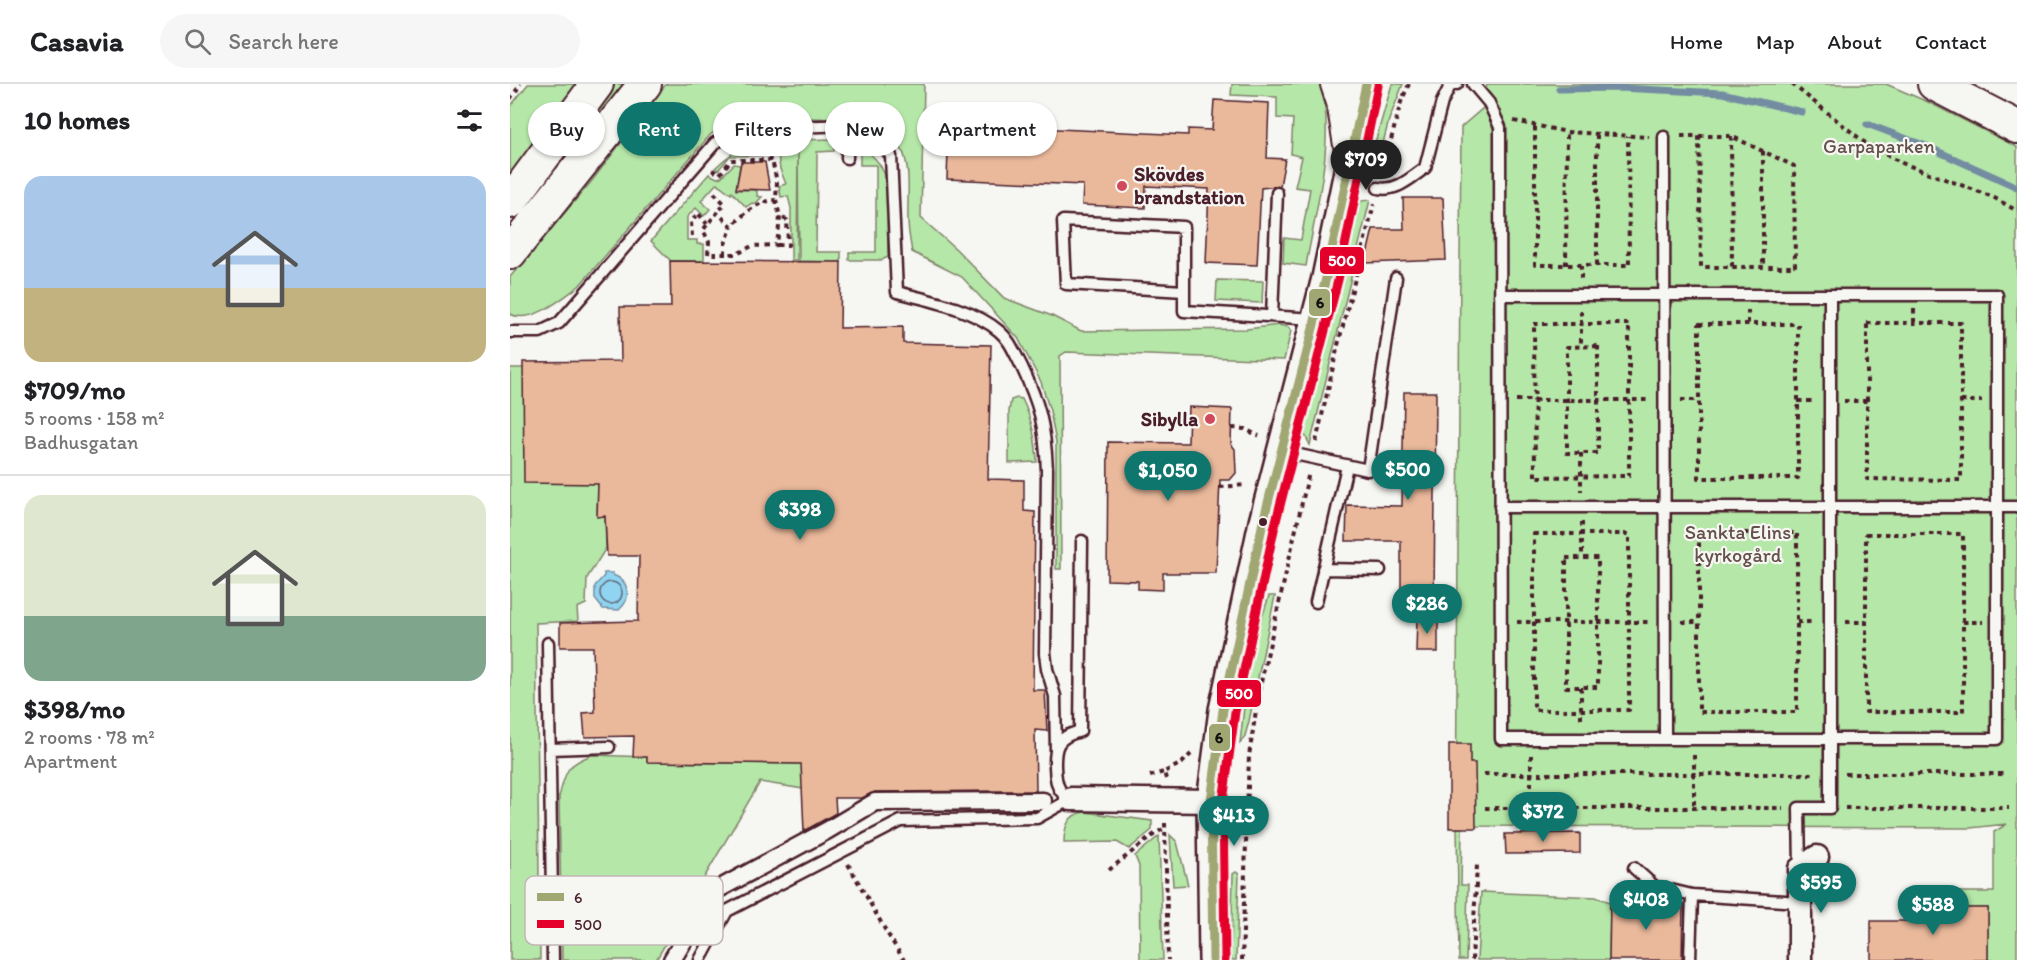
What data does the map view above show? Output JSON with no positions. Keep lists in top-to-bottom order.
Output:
{
  "parks": ["Garpaparken", "Sankta Elins kyrkogård"],
  "places": ["Skövdes brandstation", "Sibylla"],
  "lines": ["transit line 6", "transit line 500"],
  "legend": ["6", "500"],
  "page": {
    "header": "Casavia",
    "search": "Search here",
    "nav": [
      "Home",
      "Map",
      "About",
      "Contact"
    ],
    "heading": "10 homes",
    "chip": [
      "Buy",
      "Rent",
      "Filters",
      "New",
      "Apartment"
    ],
    "price": [
      "$709",
      "$500",
      "$1,050",
      "$398",
      "$286",
      "$372",
      "$413",
      "$595",
      "$408",
      "$588"
    ],
    "list": [
      {
        "name": "$709/mo",
        "note": "5 rooms · 158 m² · Badhusgatan"
      },
      {
        "name": "$398/mo",
        "note": "2 rooms · 78 m² · Apartment"
      }
    ]
  }
}
